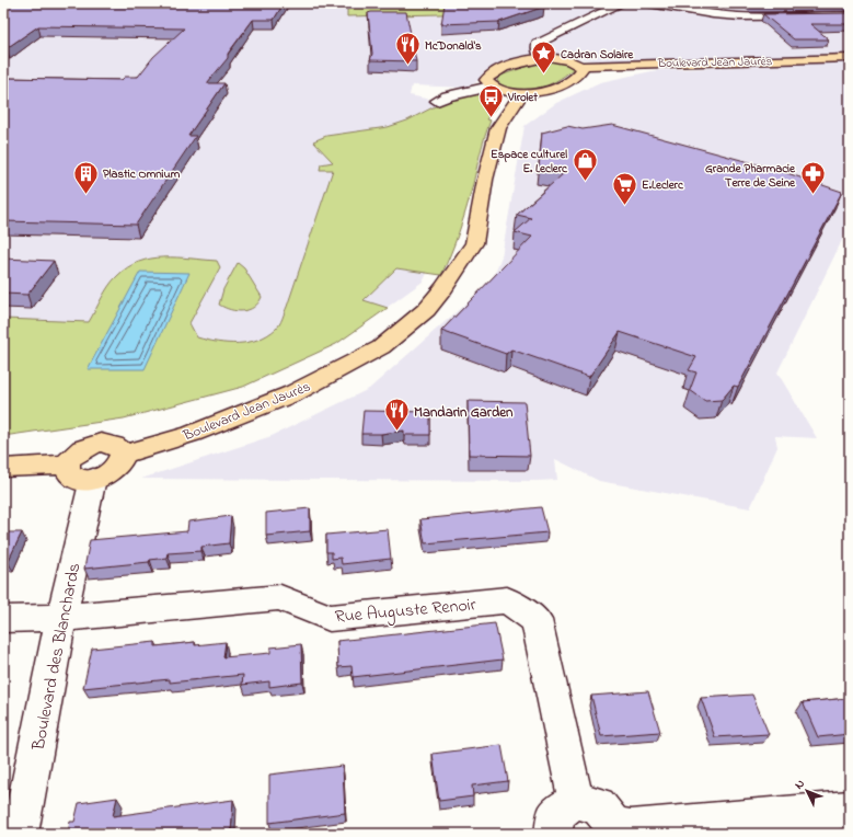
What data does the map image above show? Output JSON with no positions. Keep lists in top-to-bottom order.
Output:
{
  "streets": {
    "main road": ["Boulevard Jean Jaurès"],
    "street": ["Rue Auguste Renoir", "Boulevard des Blanchards"]
  },
  "crossings": [
    ["Rue Auguste Renoir", "Boulevard des Blanchards"]
  ],
  "places": {
    "restaurant": ["McDonald's", "Mandarin Garden"],
    "place": ["Cadran Solaire"],
    "bus stop": ["Virolet"],
    "shop": ["Espace culturel E. Leclerc"],
    "building": ["Plastic Omnium"],
    "pharmacy": ["Grande Pharmacie Terre de Seine"],
    "supermarket": ["E.Leclerc"]
  },
  "north": "top left"
}
